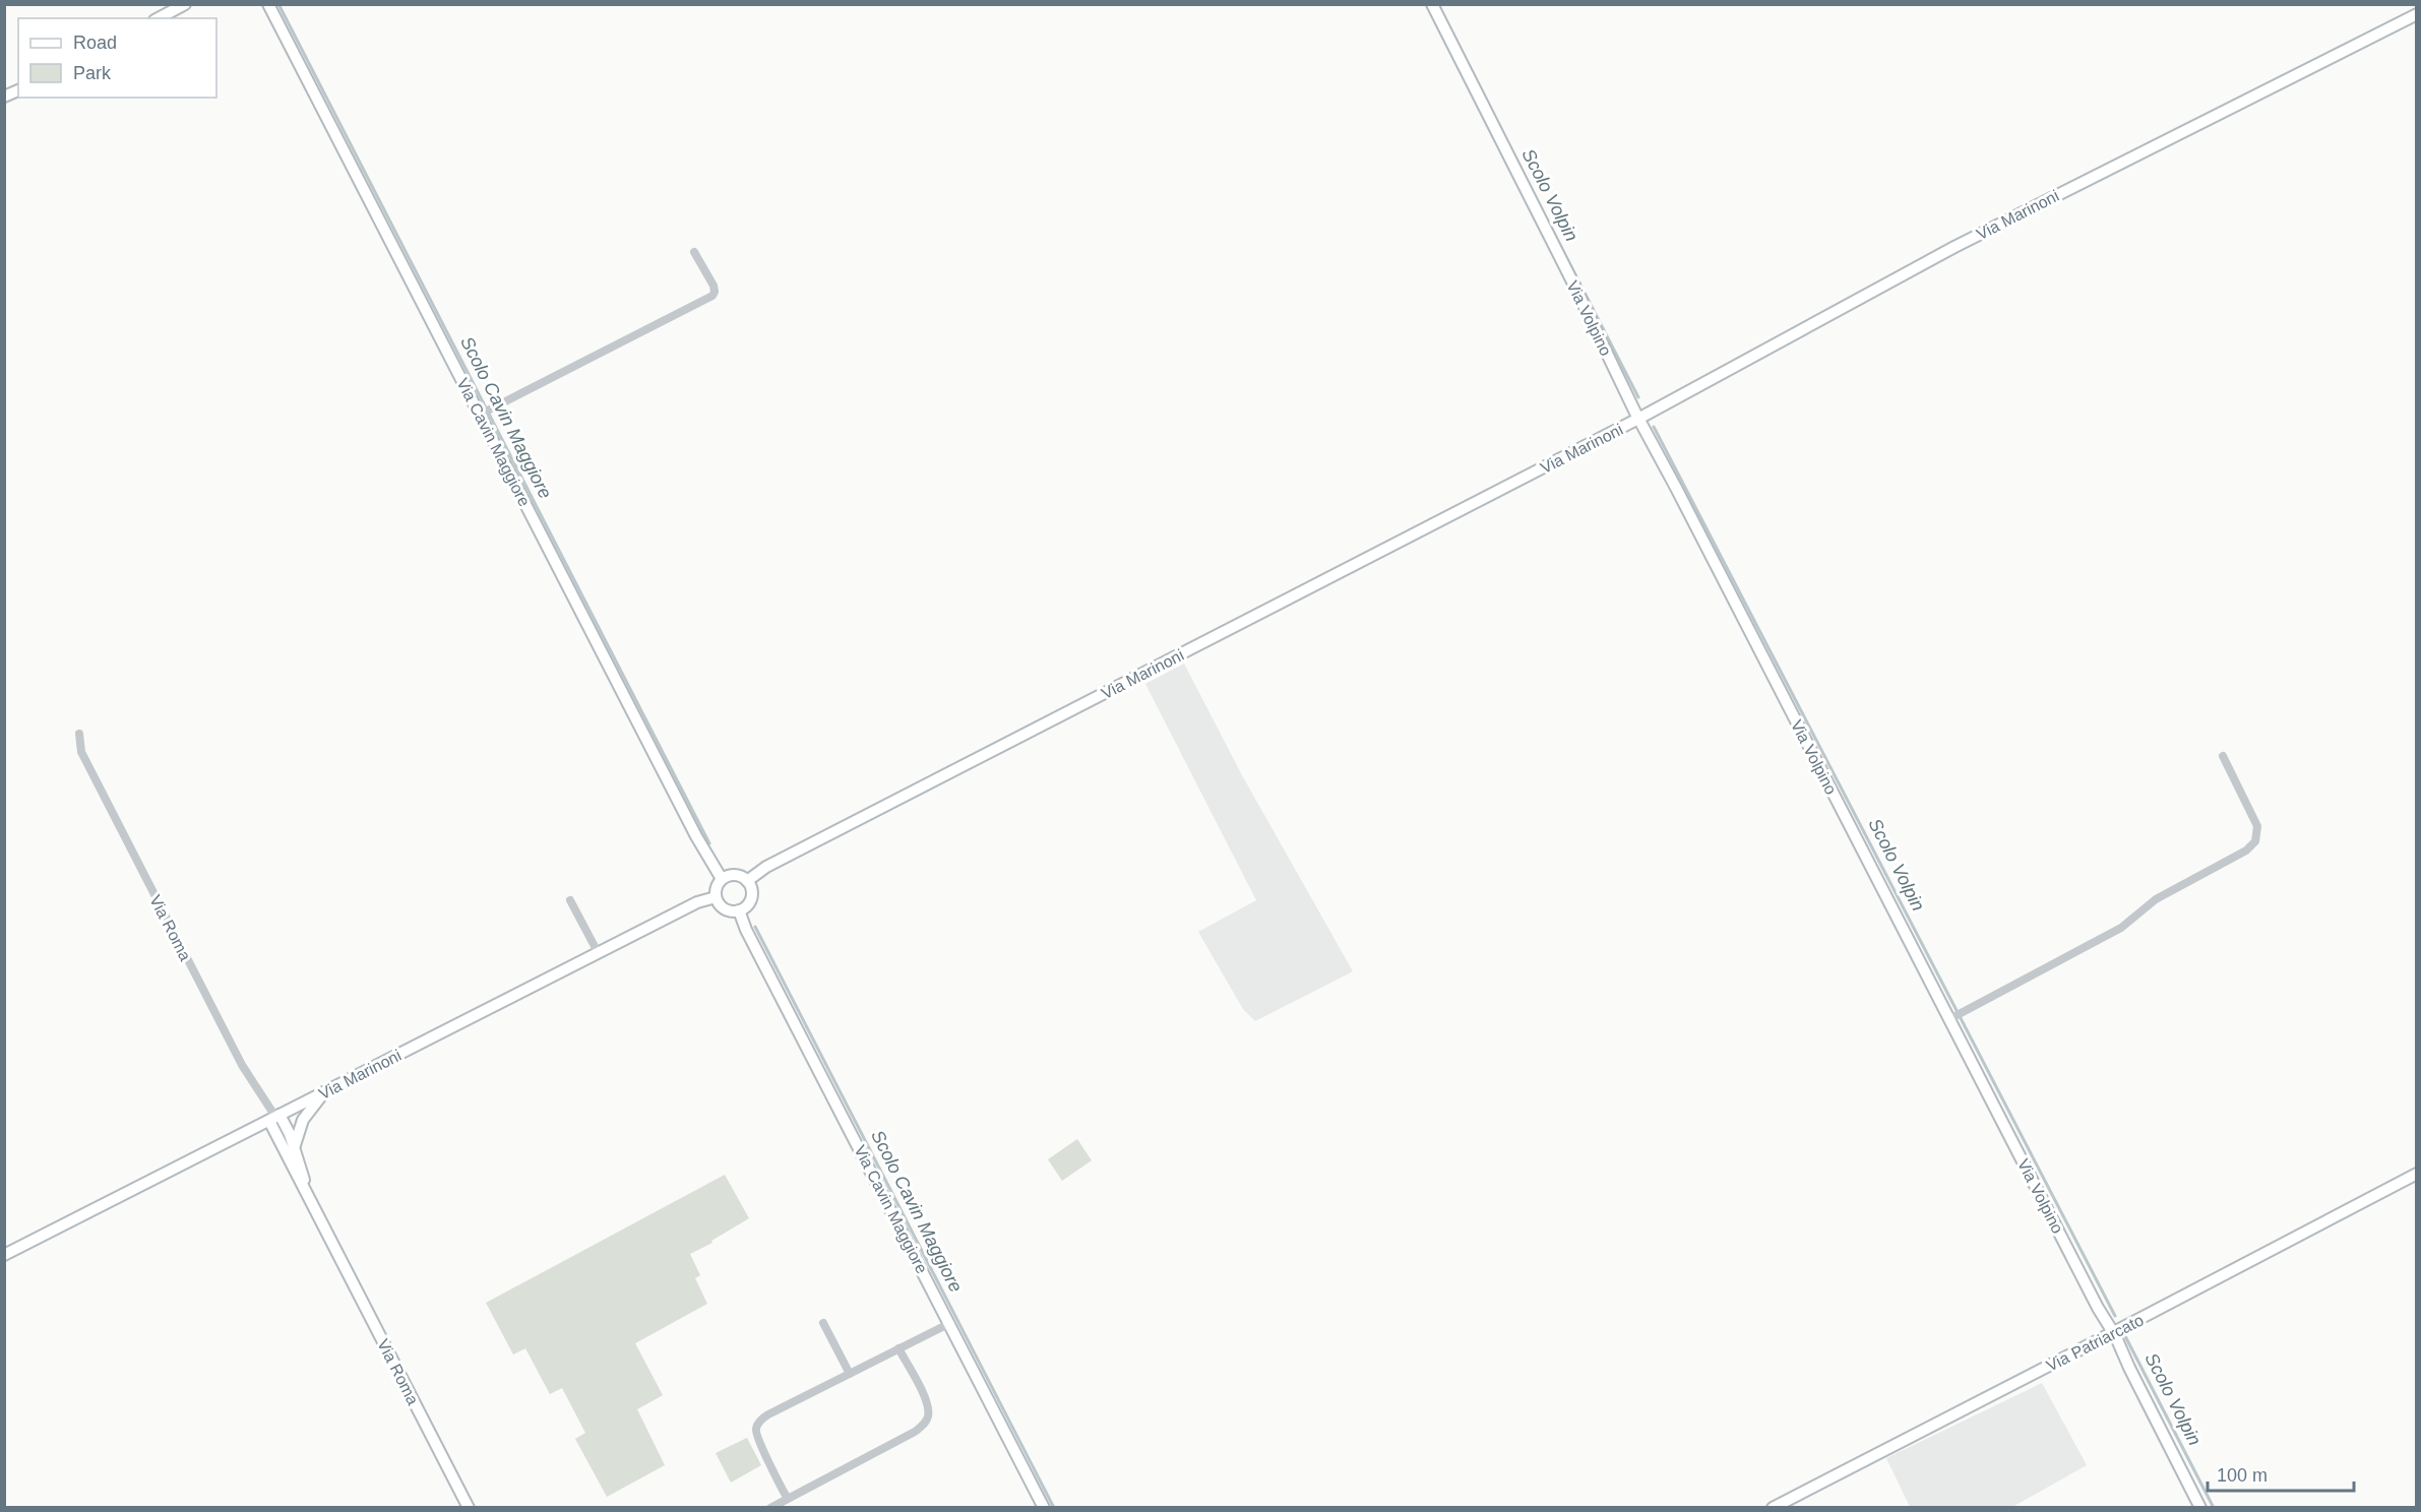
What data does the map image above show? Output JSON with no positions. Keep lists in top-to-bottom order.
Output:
{
  "streets": {
    "street": [
      "Via Marinoni",
      "Via Volpino",
      "Via Cavin Maggiore",
      "Via Roma",
      "Via Patriarcato"
    ]
  },
  "crossings": [
    ["Via Marinoni", "Via Volpino"],
    ["Via Marinoni", "Via Cavin Maggiore"],
    ["Via Marinoni", "Via Roma"],
    ["Via Volpino", "Via Patriarcato"]
  ],
  "water": ["Scolo Volpin", "Scolo Cavin Maggiore"],
  "legend": ["Road", "Park"],
  "scale_bar": "100 m"
}
